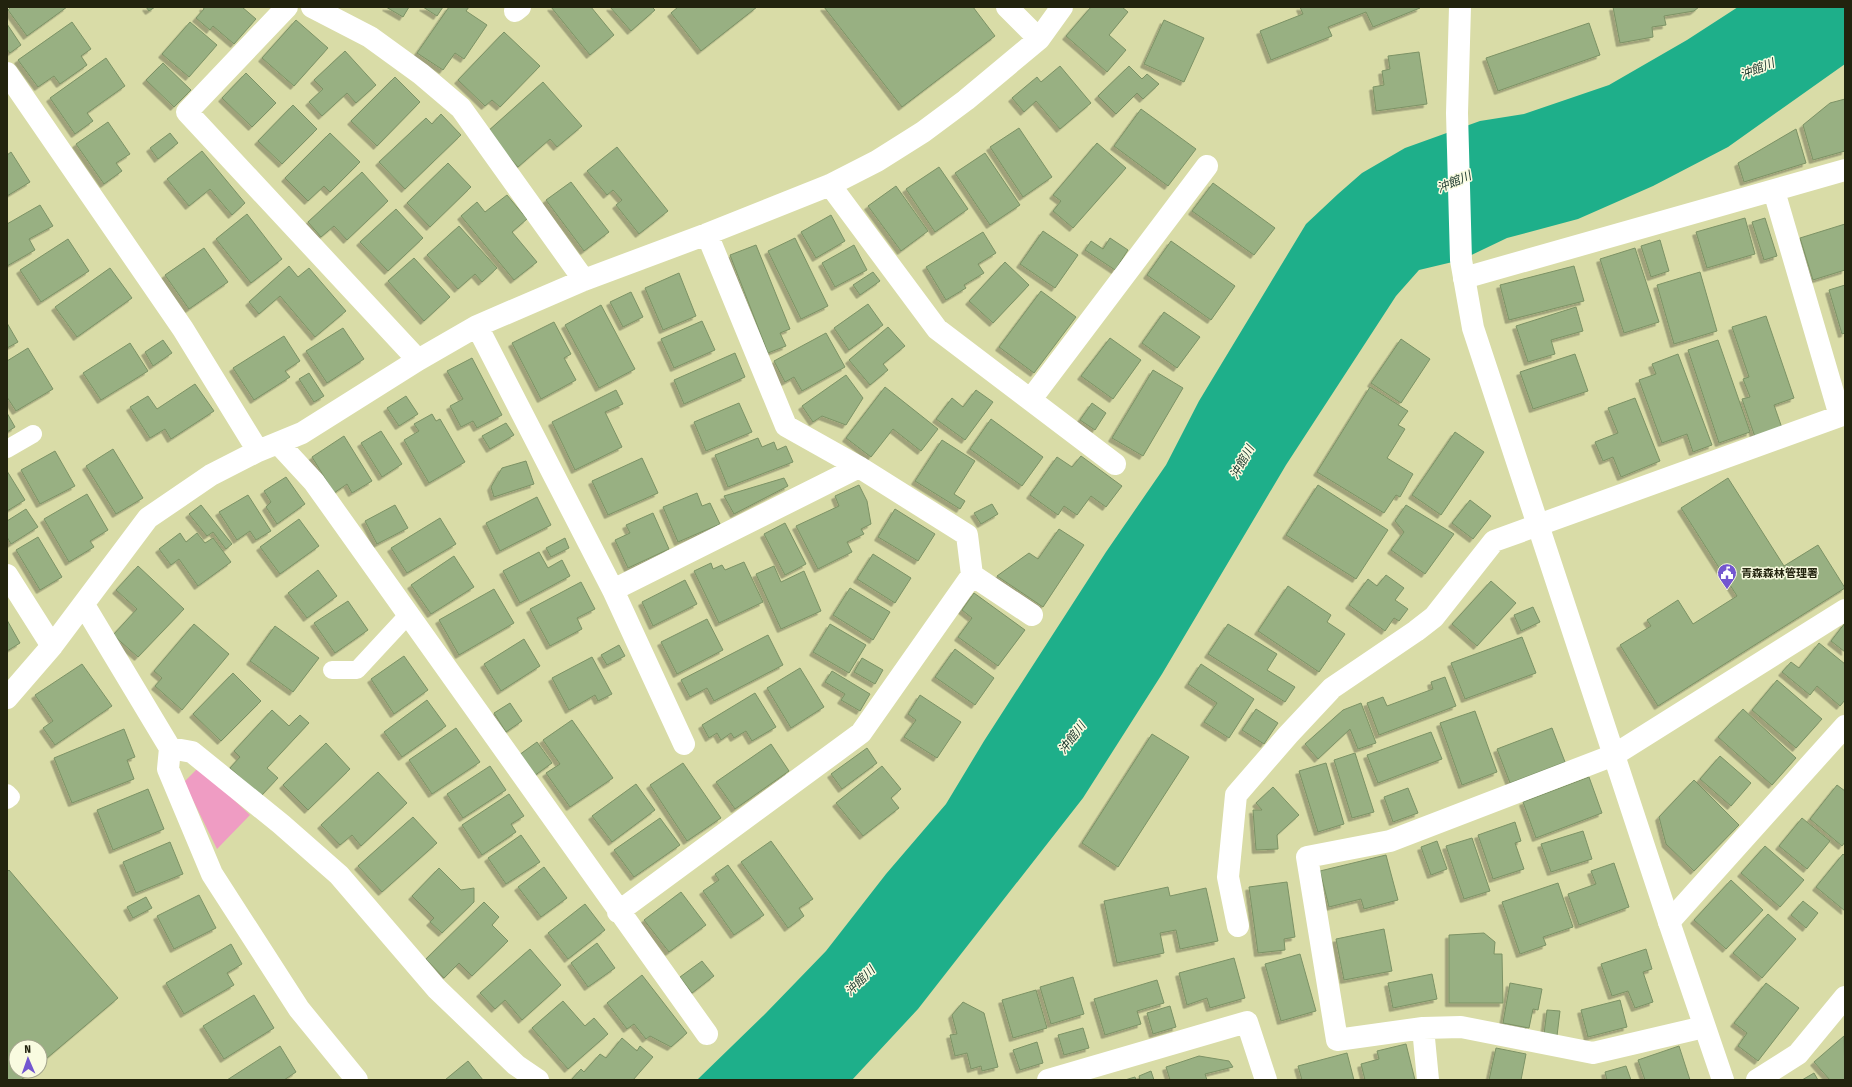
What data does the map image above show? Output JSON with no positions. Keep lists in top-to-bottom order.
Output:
{
  "water": ["沖館川"],
  "places": {
    "public building": ["青森森林管理署"]
  },
  "north": "top"
}
